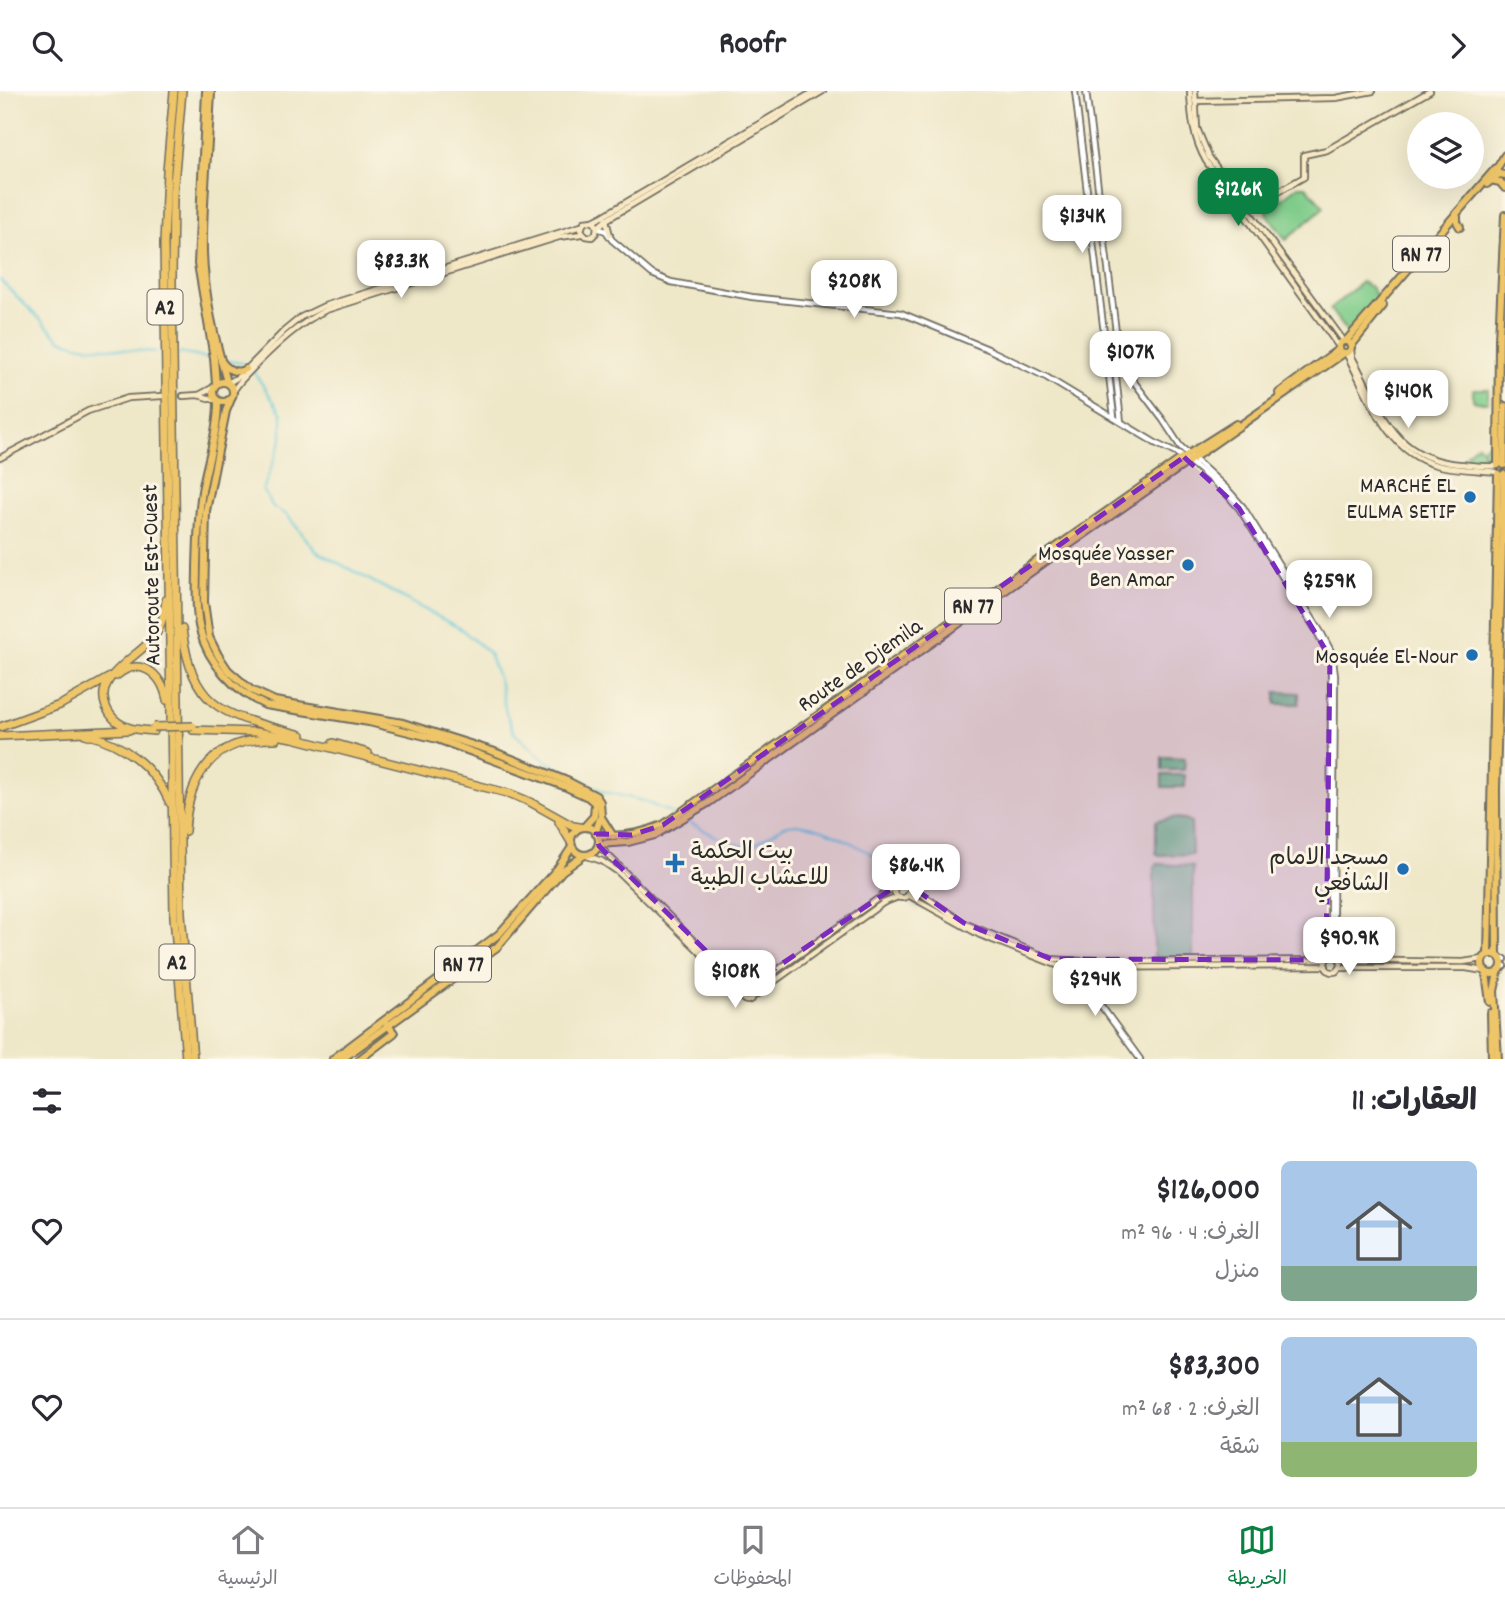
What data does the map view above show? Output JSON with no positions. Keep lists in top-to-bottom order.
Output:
{
  "streets": {
    "highway": ["A2", "Autoroute Est-Ouest"],
    "main road": ["RN 77", "Route de Djemila"]
  },
  "crossings": [
    ["RN 77", "Route de Djemila"]
  ],
  "places": {
    "other": [
      "MARCHÉ EL EULMA SETIF",
      "Mosquée Yasser Ben Amar",
      "Mosquée El-Nour",
      "مسجد الامام الشافعي"
    ],
    "health": ["بيت الحكمة للاعشاب الطبية"]
  },
  "page": {
    "header": "Roofr",
    "price": [
      "$126K",
      "$134K",
      "$83.3K",
      "$208K",
      "$107K",
      "$140K",
      "$259K",
      "$86.4K",
      "$90.9K",
      "$108K",
      "$294K"
    ],
    "heading": "العقارات: 11",
    "list": [
      {
        "name": "$126,000",
        "note": "الغرف: 4 · 96 m² · منزل"
      },
      {
        "name": "$83,300",
        "note": "الغرف: 2 · 68 m² · شقة"
      }
    ],
    "tabs": ["الخريطة", "المحفوظات", "الرئيسية"]
  }
}
